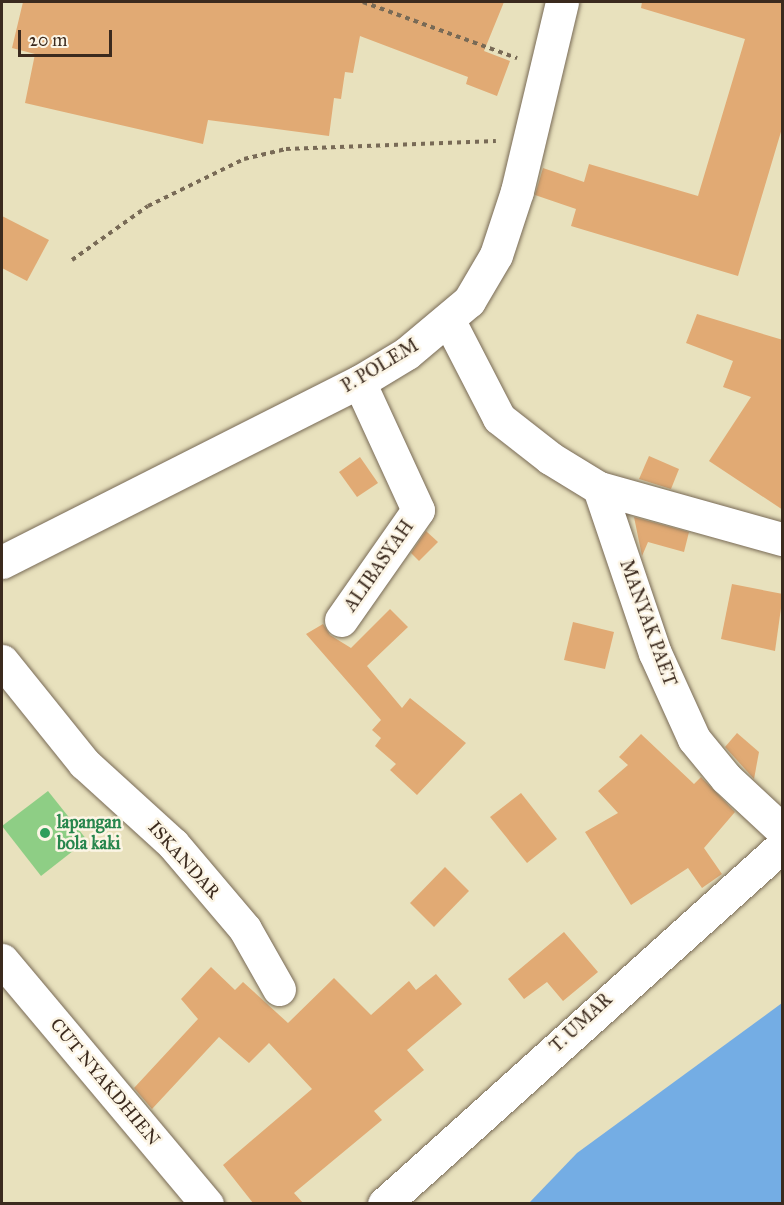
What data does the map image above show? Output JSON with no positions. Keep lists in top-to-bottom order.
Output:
{
  "streets": {
    "street": [
      "P. POLEM",
      "ALIBASYAH",
      "MANYAK PAET",
      "ISKANDAR",
      "T. UMAR",
      "CUT NYAKDHIEN"
    ]
  },
  "crossings": [
    ["P. POLEM", "ALIBASYAH"]
  ],
  "places": ["lapangan bola kaki"],
  "scale_bar": "20 m"
}
